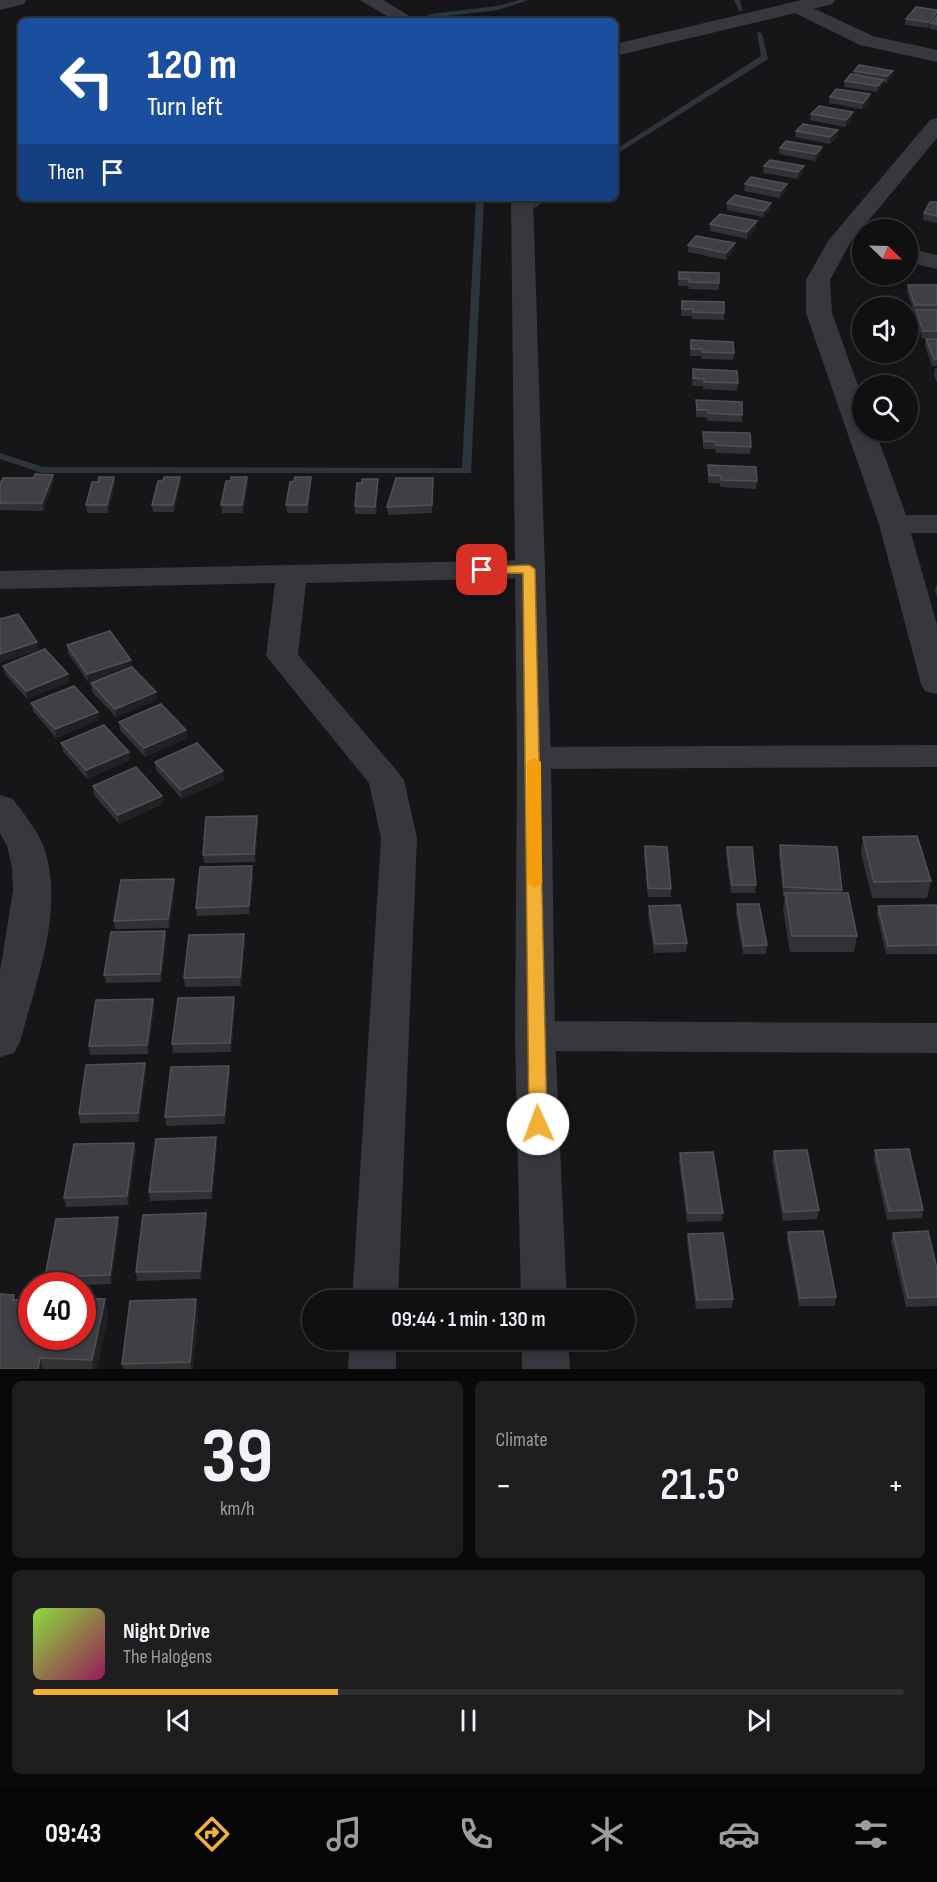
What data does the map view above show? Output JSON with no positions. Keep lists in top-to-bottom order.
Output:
{
  "north": "bottom right",
  "page": {
    "turn": ["120 m", "Turn left"],
    "then": "Then",
    "limit": "40",
    "trip": "09:44 · 1 min · 130 m",
    "tile": [
      ["39", "km/h"],
      "Climate"
    ],
    "heat": ["−", "21.5°", "+"],
    "song": ["Night Drive", "The Halogens"],
    "tabs": "09:43"
  }
}
